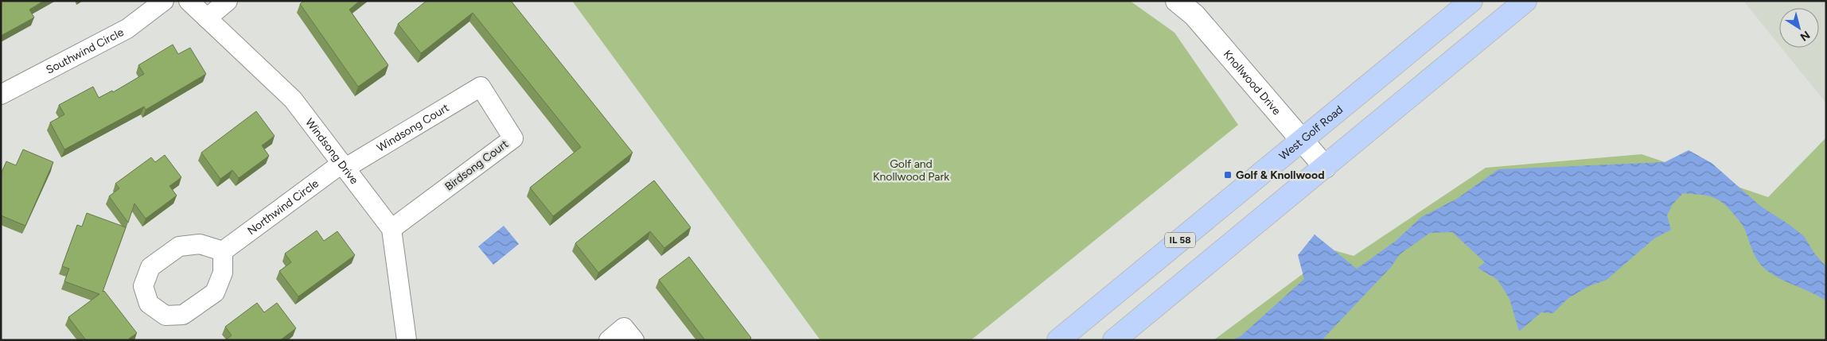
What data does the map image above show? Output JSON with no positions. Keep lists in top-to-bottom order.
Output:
{
  "streets": {
    "main road": ["West Golf Road", "IL 58"],
    "street": [
      "Southwind Circle",
      "Knollwood Drive",
      "Windsong Court",
      "Windsong Drive",
      "Birdsong Court",
      "Northwind Circle"
    ]
  },
  "crossings": [
    ["Knollwood Drive", "West Golf Road"],
    ["Windsong Court", "Windsong Drive"],
    ["Windsong Court", "Birdsong Court"],
    ["Windsong Court", "Northwind Circle"],
    ["Windsong Drive", "Birdsong Court"],
    ["Windsong Drive", "Northwind Circle"]
  ],
  "parks": ["Golf and Knollwood Park"],
  "places": {
    "transit": ["Golf & Knollwood"]
  },
  "north": "bottom right"
}
